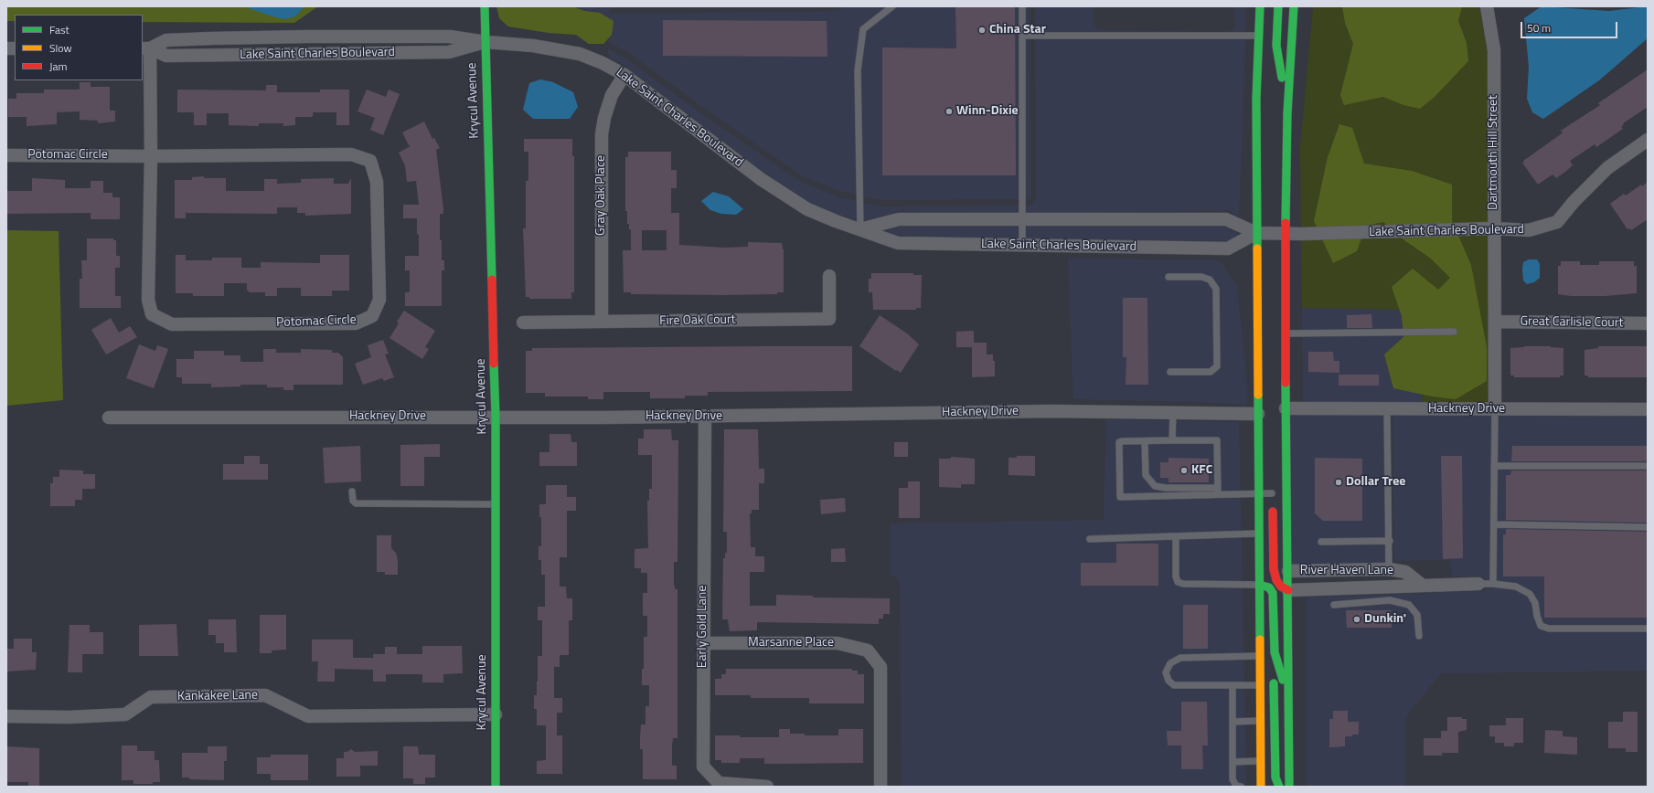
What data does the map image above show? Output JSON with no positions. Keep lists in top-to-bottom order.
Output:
{
  "streets": {
    "main road": ["Krycul Avenue"],
    "street": [
      "Lake Saint Charles Boulevard",
      "Dartmouth Hill Street",
      "Potomac Circle",
      "Gray Oak Place",
      "Fire Oak Court",
      "Great Carlisle Court",
      "Hackney Drive",
      "River Haven Lane",
      "Early Gold Lane",
      "Marsanne Place",
      "Kankakee Lane"
    ]
  },
  "crossings": [
    ["Lake Saint Charles Boulevard", "Krycul Avenue"],
    ["Lake Saint Charles Boulevard", "Dartmouth Hill Street"],
    ["Lake Saint Charles Boulevard", "Potomac Circle"],
    ["Lake Saint Charles Boulevard", "Gray Oak Place"],
    ["Krycul Avenue", "Hackney Drive"],
    ["Krycul Avenue", "Kankakee Lane"],
    ["Dartmouth Hill Street", "Great Carlisle Court"],
    ["Dartmouth Hill Street", "Hackney Drive"],
    ["Gray Oak Place", "Fire Oak Court"],
    ["Hackney Drive", "Early Gold Lane"],
    ["Early Gold Lane", "Marsanne Place"]
  ],
  "places": [
    "China Star",
    "Winn-Dixie",
    "KFC",
    "Dollar Tree",
    "Dunkin'"
  ],
  "legend": ["Fast", "Slow", "Jam"],
  "scale_bar": "50 m"
}
